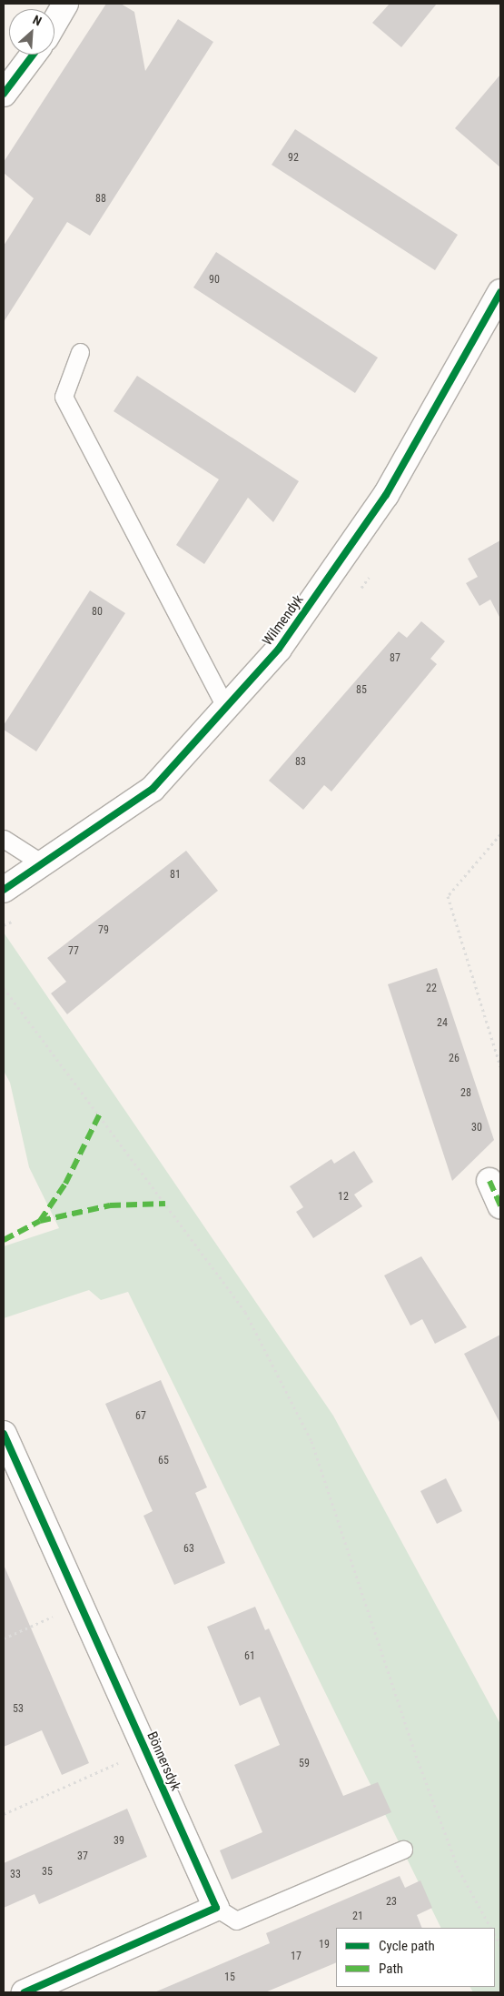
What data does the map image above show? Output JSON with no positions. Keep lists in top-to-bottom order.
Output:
{
  "streets": {
    "street": ["Wilmendyk", "Bönnersdyk"]
  },
  "house_numbers": [
    "92",
    "88",
    "90",
    "80",
    "87",
    "85",
    "83",
    "81",
    "79",
    "77",
    "22",
    "24",
    "26",
    "28",
    "30",
    "12",
    "67",
    "65",
    "63",
    "61",
    "53",
    "59",
    "39",
    "37",
    "35",
    "33",
    "23",
    "21",
    "19",
    "17",
    "15"
  ],
  "legend": ["Cycle path", "Path"],
  "north": "top right"
}
